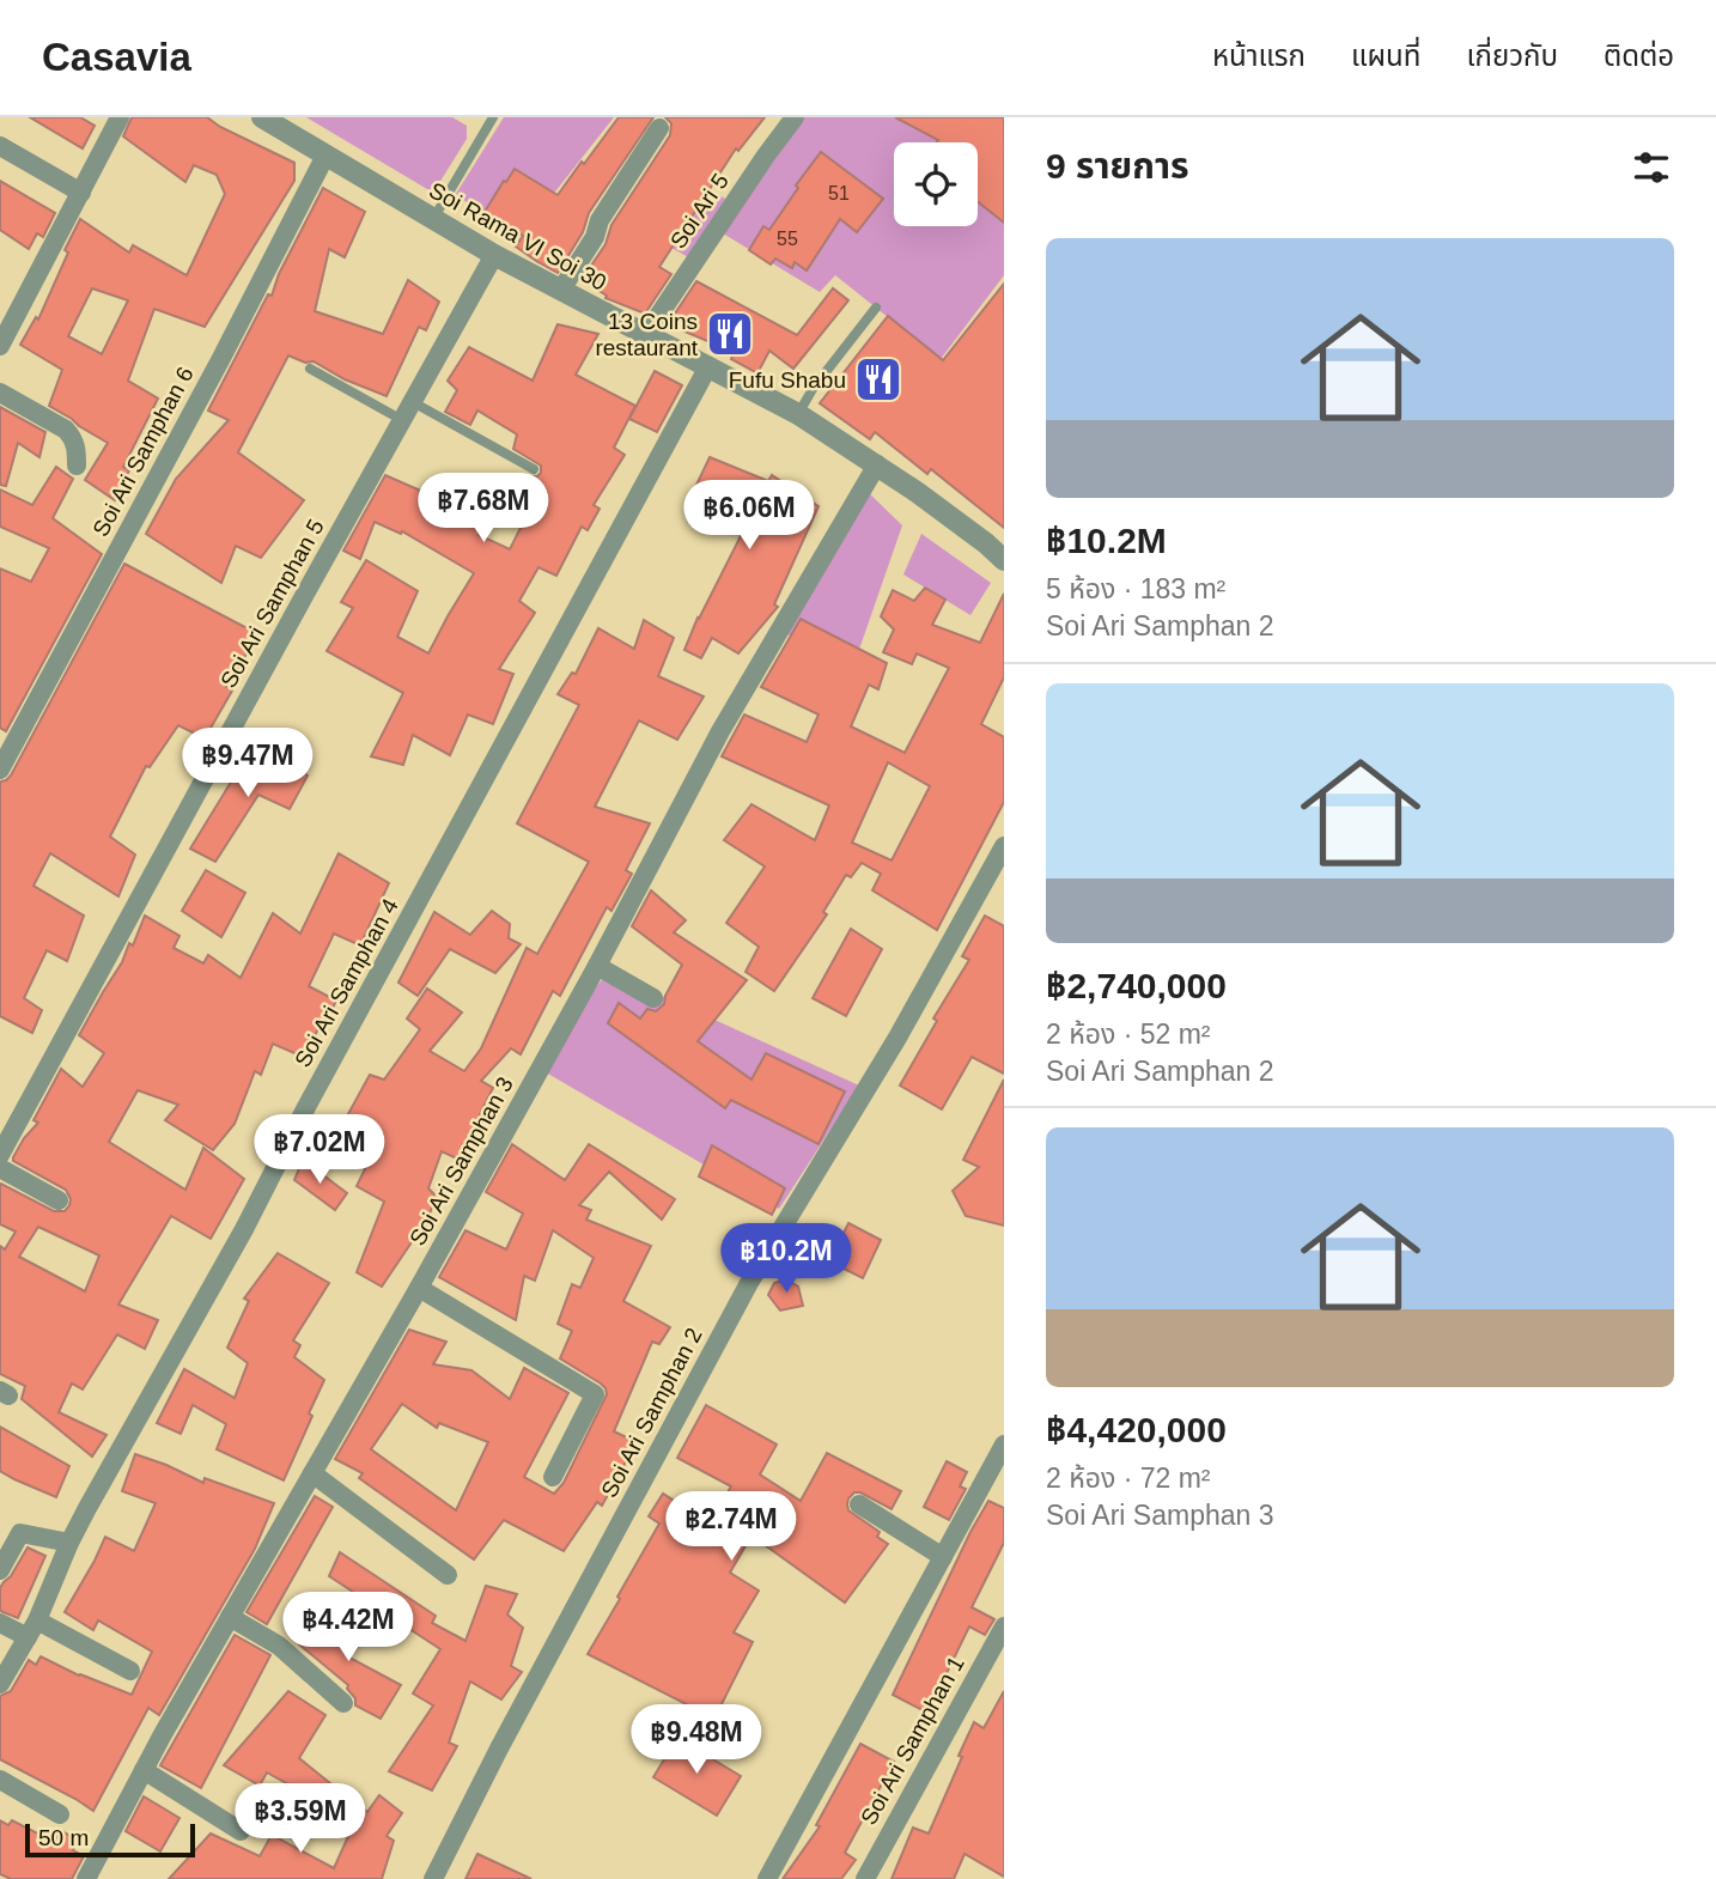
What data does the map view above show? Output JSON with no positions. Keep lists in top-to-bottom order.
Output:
{
  "streets": {
    "street": [
      "Soi Ari 5",
      "Soi Rama VI Soi 30",
      "Soi Ari Samphan 6",
      "Soi Ari Samphan 5",
      "Soi Ari Samphan 4",
      "Soi Ari Samphan 3",
      "Soi Ari Samphan 2",
      "Soi Ari Samphan 1"
    ]
  },
  "crossings": [
    ["Soi Ari 5", "Soi Rama VI Soi 30"],
    ["Soi Rama VI Soi 30", "Soi Ari Samphan 6"],
    ["Soi Rama VI Soi 30", "Soi Ari Samphan 5"],
    ["Soi Rama VI Soi 30", "Soi Ari Samphan 4"],
    ["Soi Rama VI Soi 30", "Soi Ari Samphan 3"]
  ],
  "places": {
    "restaurant": ["13 Coins restaurant", "Fufu Shabu"]
  },
  "house_numbers": ["51", "55"],
  "scale_bar": "50 m",
  "page": {
    "header": "Casavia",
    "nav": [
      "หน้าแรก",
      "แผนที่",
      "เกี่ยวกับ",
      "ติดต่อ"
    ],
    "heading": "9 รายการ",
    "list": [
      {
        "name": "฿10.2M",
        "note": "5 ห้อง · 183 m² · Soi Ari Samphan 2"
      },
      {
        "name": "฿2,740,000",
        "note": "2 ห้อง · 52 m² · Soi Ari Samphan 2"
      },
      {
        "name": "฿4,420,000",
        "note": "2 ห้อง · 72 m² · Soi Ari Samphan 3"
      }
    ],
    "price": [
      "฿7.68M",
      "฿6.06M",
      "฿9.47M",
      "฿7.02M",
      "฿10.2M",
      "฿2.74M",
      "฿4.42M",
      "฿9.48M",
      "฿3.59M"
    ],
    "scale": "50 m"
  }
}
